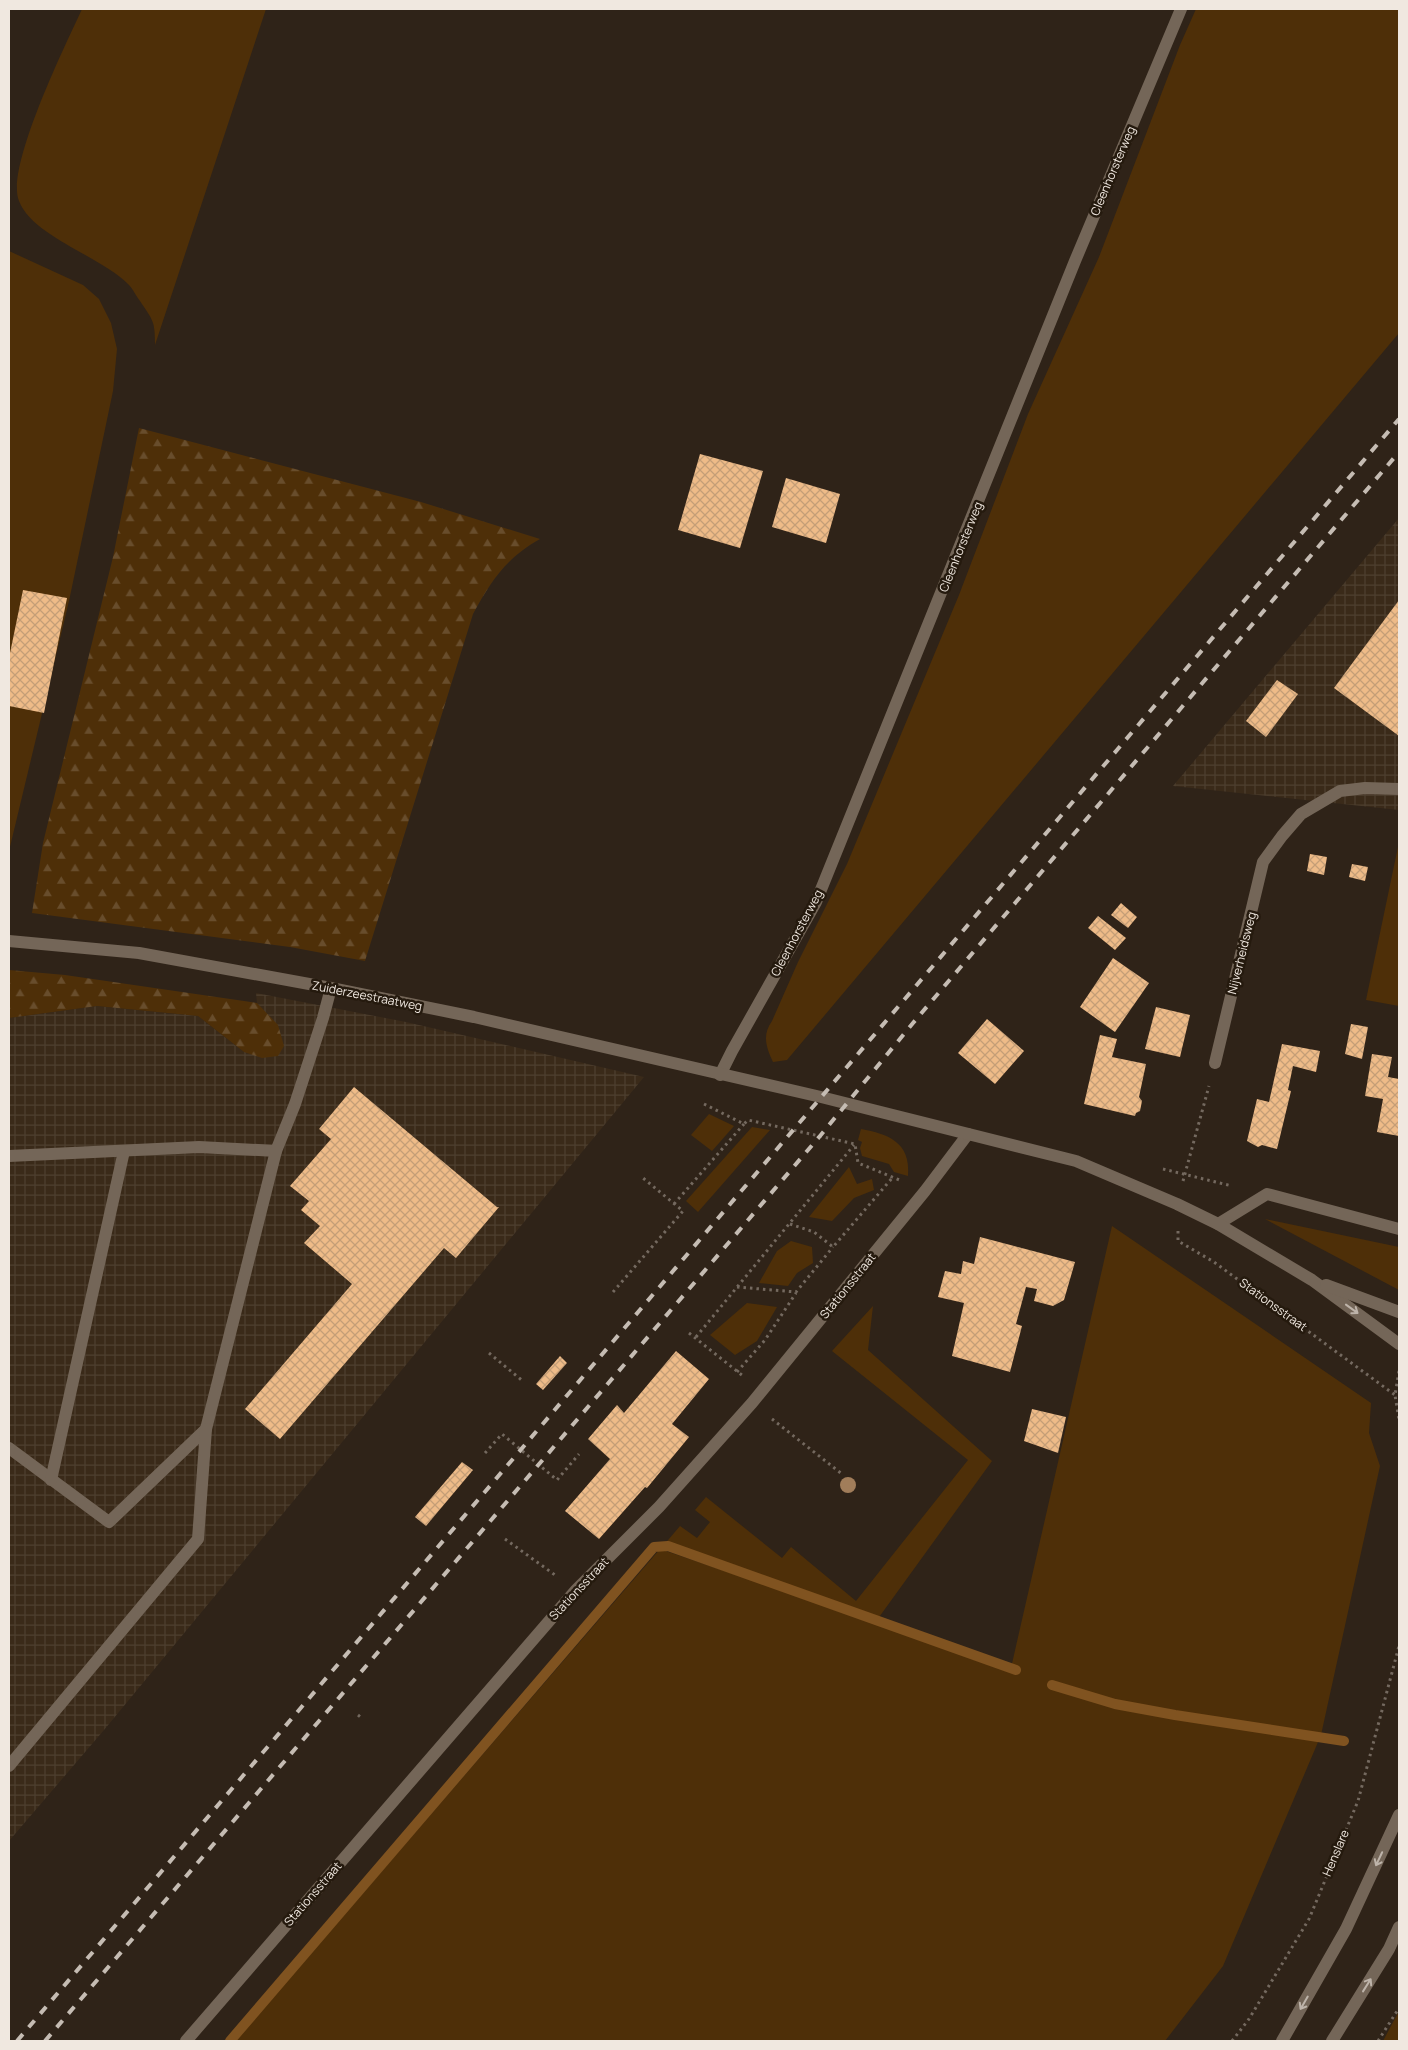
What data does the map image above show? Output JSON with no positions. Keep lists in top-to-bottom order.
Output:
{
  "streets": {
    "street": [
      "Cleenhorsterweg",
      "Nijverheidsweg",
      "Zuiderzeestraatweg",
      "Stationsstraat"
    ],
    "path": ["Henslare"]
  },
  "crossings": [
    ["Cleenhorsterweg", "Zuiderzeestraatweg"]
  ]
}
